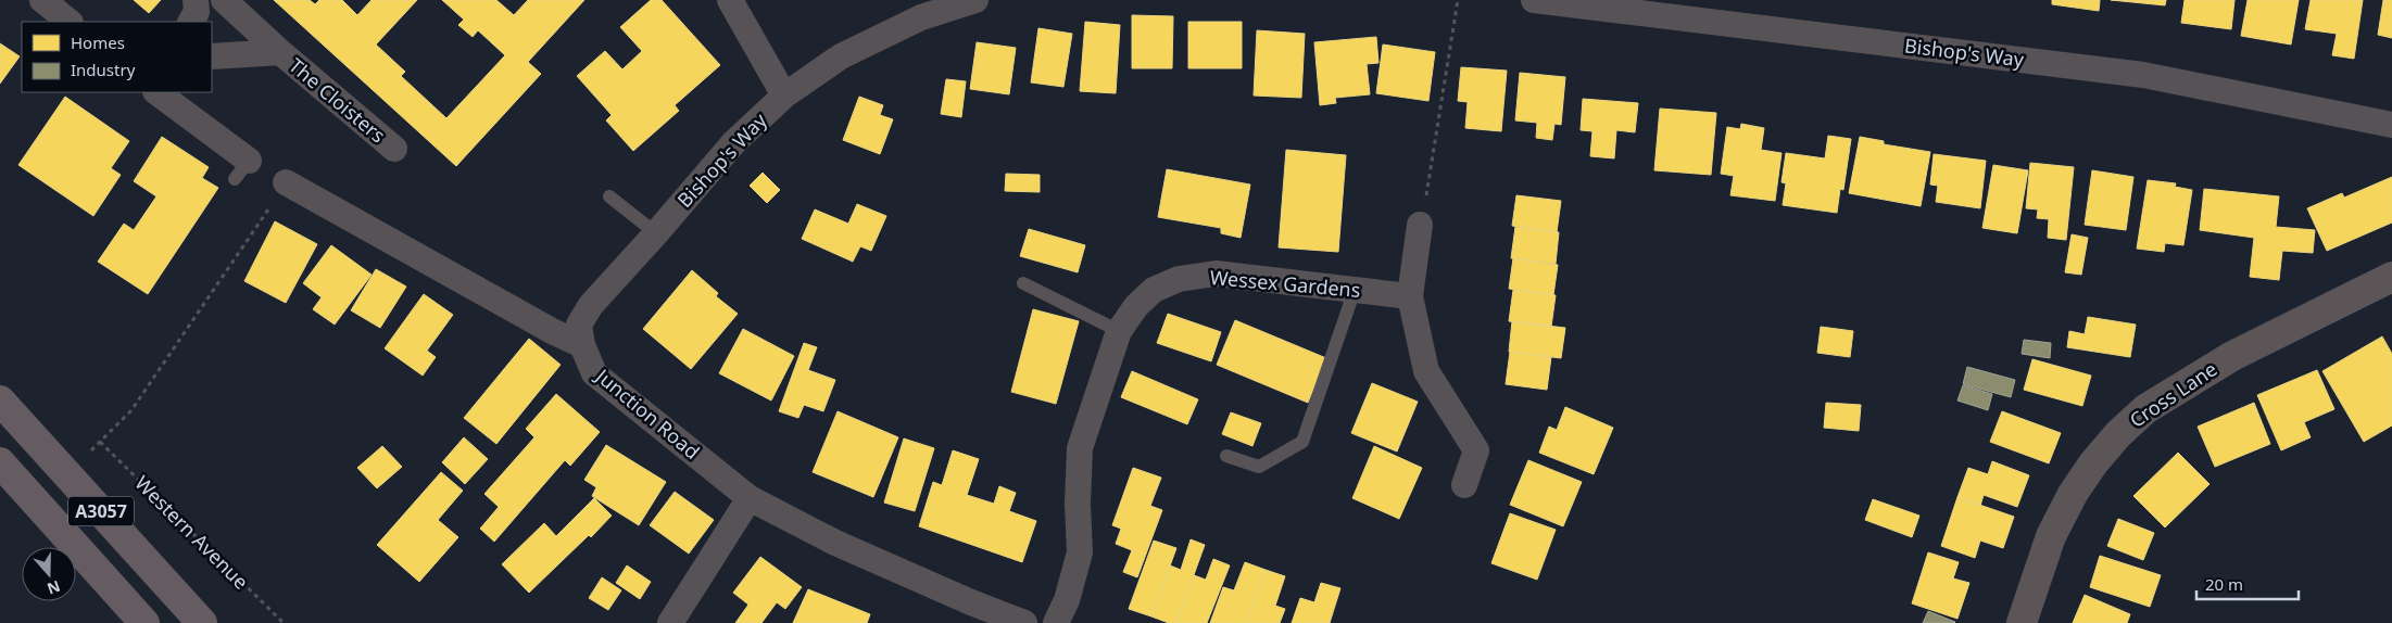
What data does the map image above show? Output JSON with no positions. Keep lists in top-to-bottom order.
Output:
{
  "streets": {
    "main road": ["A3057"],
    "street": [
      "Bishop's Way",
      "The Cloisters",
      "Wessex Gardens",
      "Cross Lane",
      "Junction Road"
    ],
    "path": ["Western Avenue"]
  },
  "crossings": [
    ["Bishop's Way", "Junction Road"]
  ],
  "legend": ["Homes", "Industry"],
  "scale_bar": "20 m",
  "north": "bottom"
}
